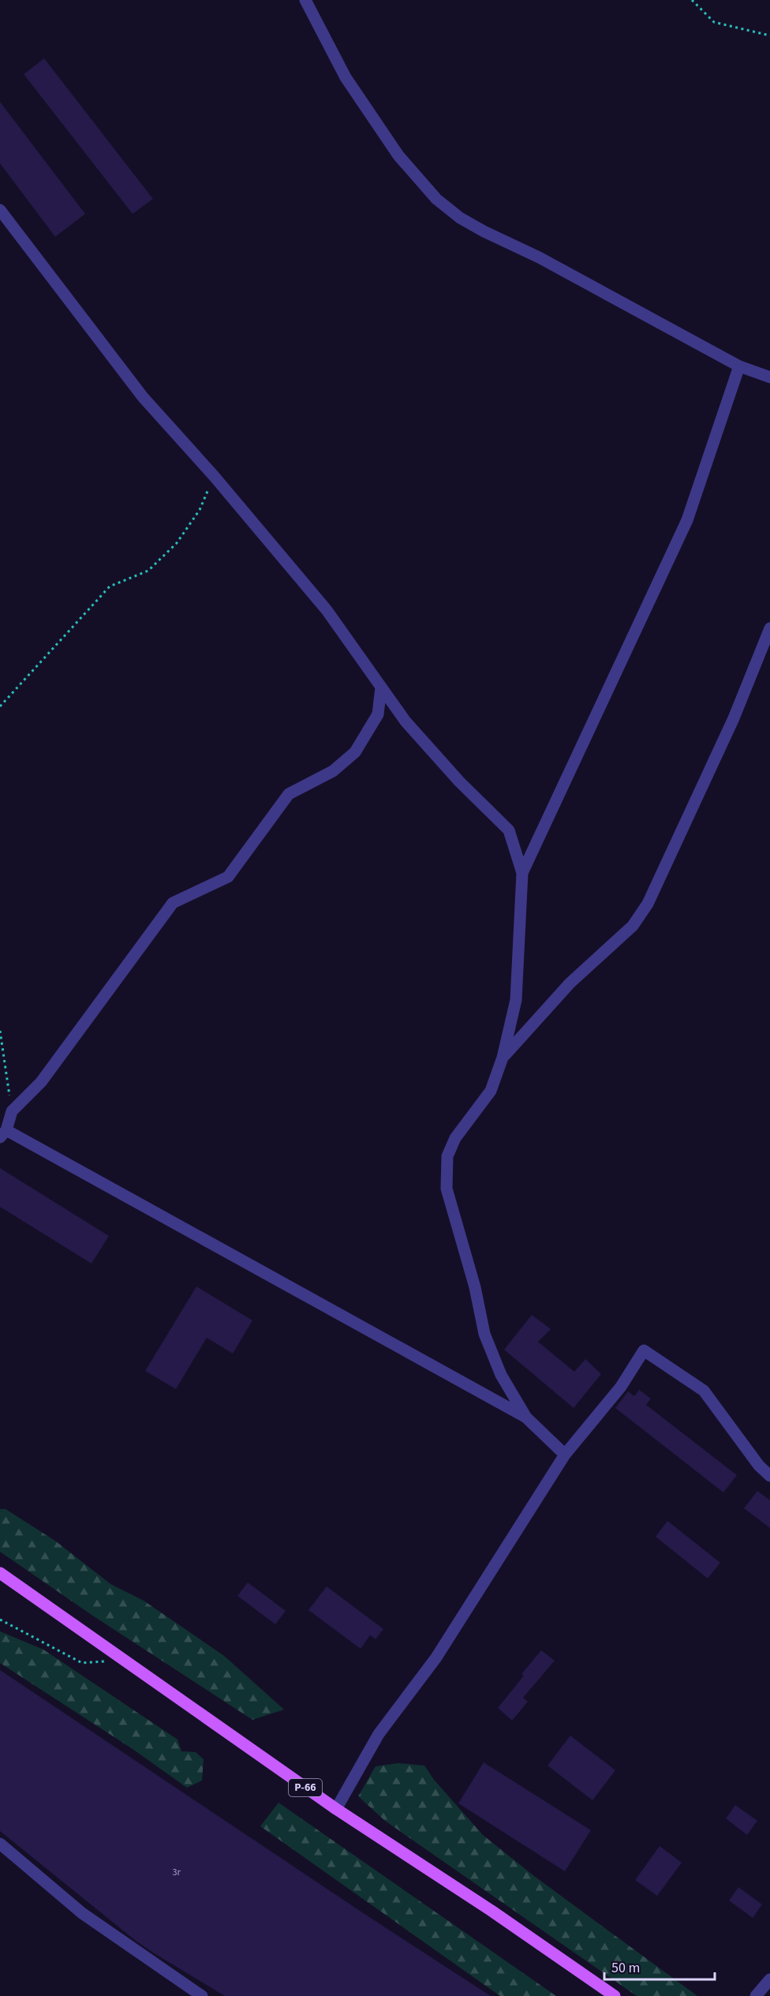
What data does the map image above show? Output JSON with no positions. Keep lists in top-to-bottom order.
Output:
{
  "streets": {
    "main road": ["Р-66"]
  },
  "house_numbers": ["3г"],
  "scale_bar": "50 m"
}
